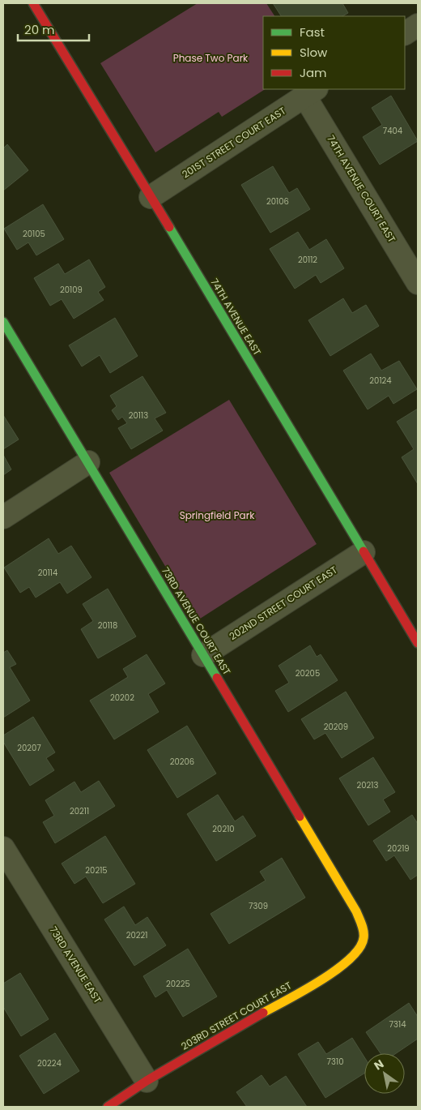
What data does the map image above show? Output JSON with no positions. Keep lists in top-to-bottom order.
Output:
{
  "streets": {
    "street": [
      "201ST STREET COURT EAST",
      "74TH AVENUE COURT EAST",
      "74TH AVENUE EAST",
      "202ND STREET COURT EAST",
      "73RD AVENUE COURT EAST",
      "73RD AVENUE EAST",
      "203RD STREET COURT EAST"
    ]
  },
  "crossings": [
    ["201ST STREET COURT EAST", "74TH AVENUE COURT EAST"],
    ["201ST STREET COURT EAST", "74TH AVENUE EAST"],
    ["74TH AVENUE EAST", "202ND STREET COURT EAST"],
    ["202ND STREET COURT EAST", "73RD AVENUE COURT EAST"],
    ["73RD AVENUE COURT EAST", "203RD STREET COURT EAST"],
    ["73RD AVENUE EAST", "203RD STREET COURT EAST"]
  ],
  "parks": ["Phase Two Park", "Springfield Park"],
  "house_numbers": [
    "7404",
    "20106",
    "20105",
    "20112",
    "20109",
    "20124",
    "20113",
    "20114",
    "20118",
    "20205",
    "20202",
    "20209",
    "20207",
    "20206",
    "20213",
    "20211",
    "20210",
    "20219",
    "20215",
    "7309",
    "20221",
    "20225",
    "7314",
    "7310",
    "20224"
  ],
  "legend": ["Fast", "Slow", "Jam"],
  "scale_bar": "20 m",
  "north": "top left"
}
